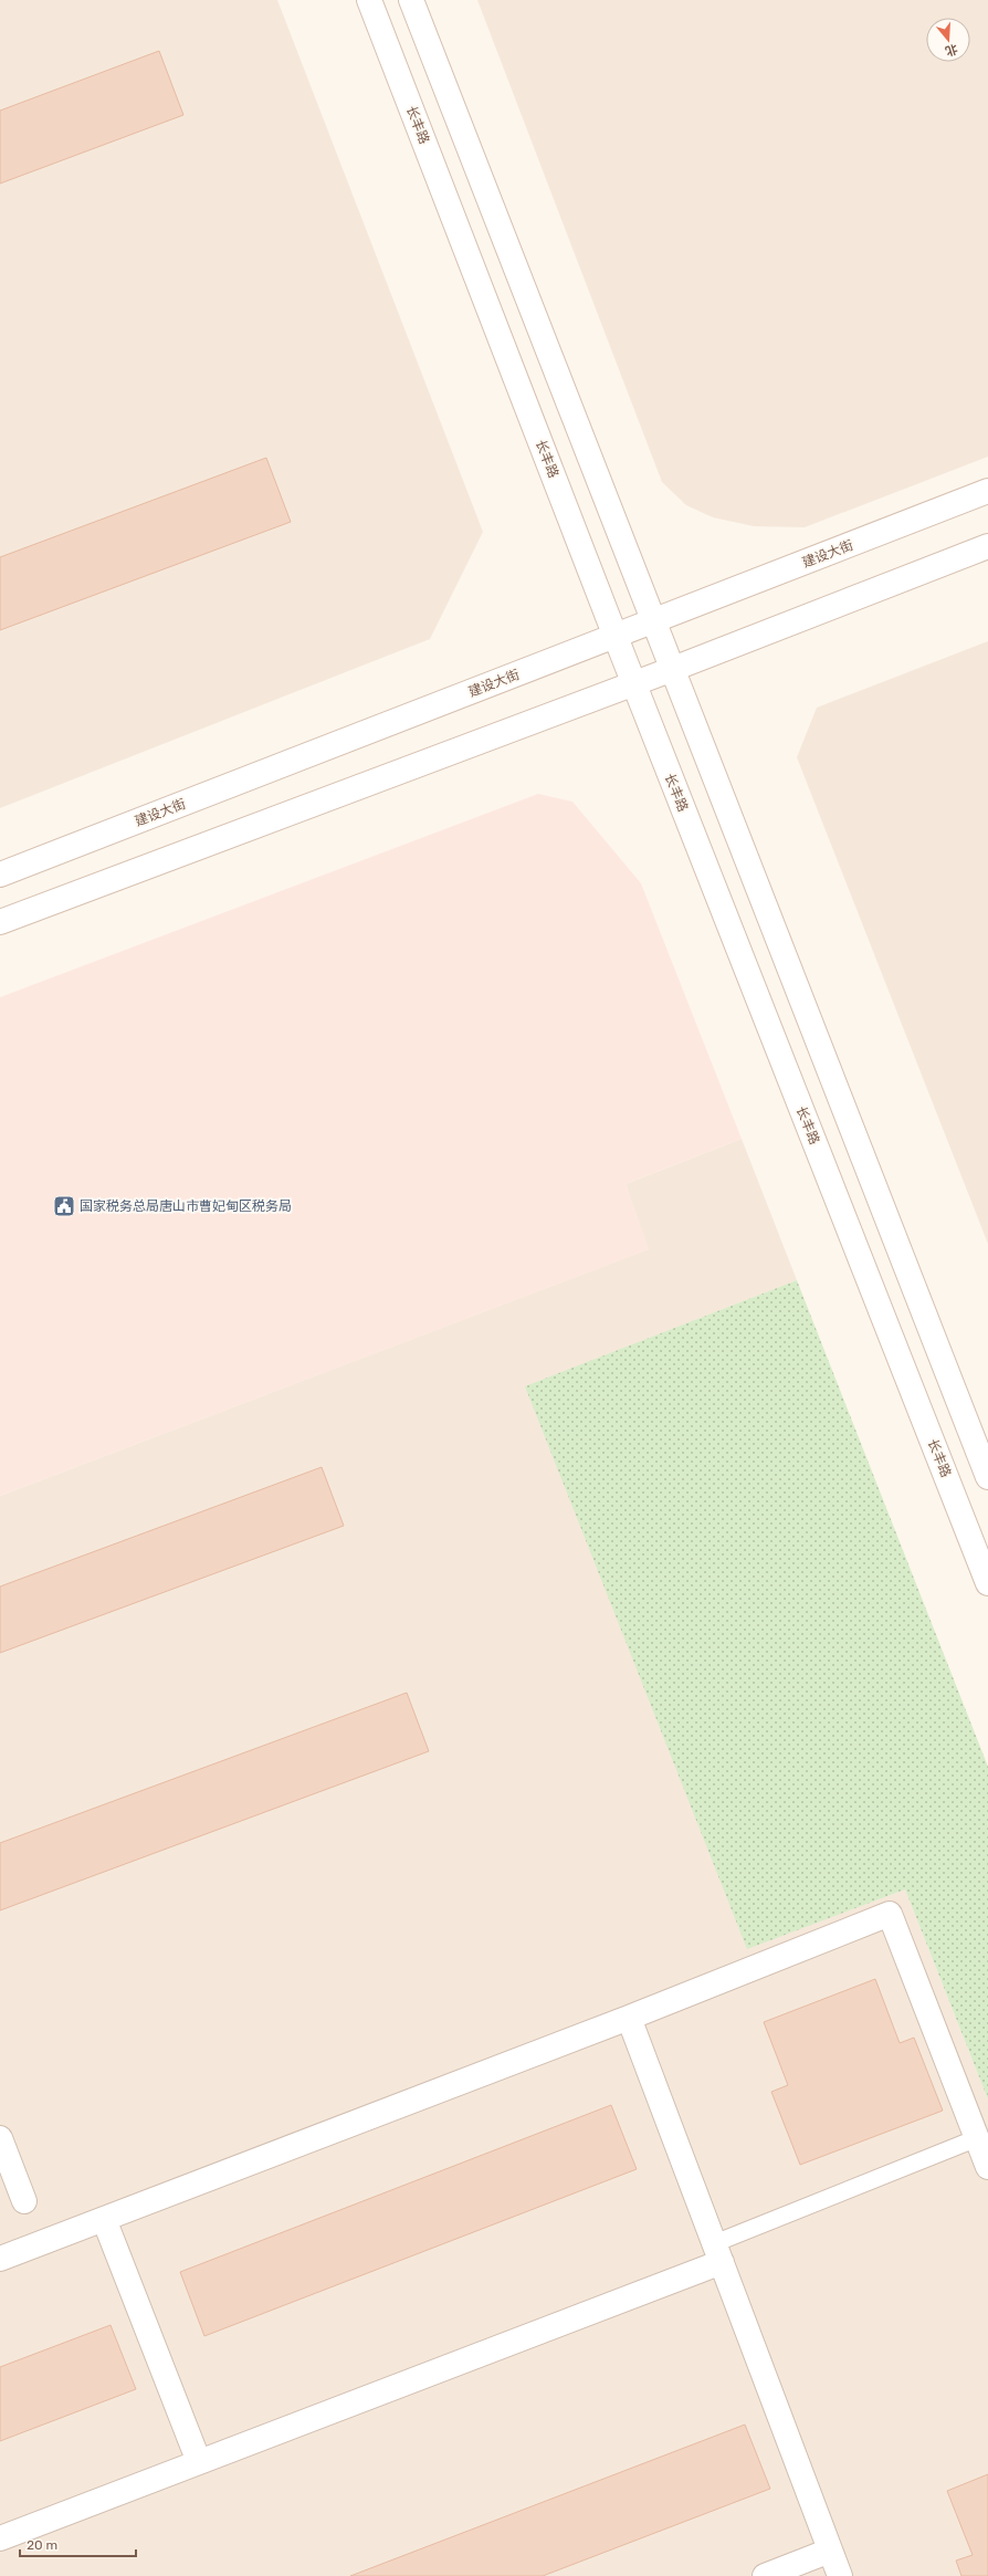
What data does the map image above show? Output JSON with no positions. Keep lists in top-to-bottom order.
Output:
{
  "streets": {
    "main road": ["长丰路", "建设大街"]
  },
  "crossings": [
    ["长丰路", "建设大街"]
  ],
  "places": {
    "public building": ["国家税务总局唐山市曹妃甸区税务局"]
  },
  "scale_bar": "20 m",
  "north": "bottom"
}
